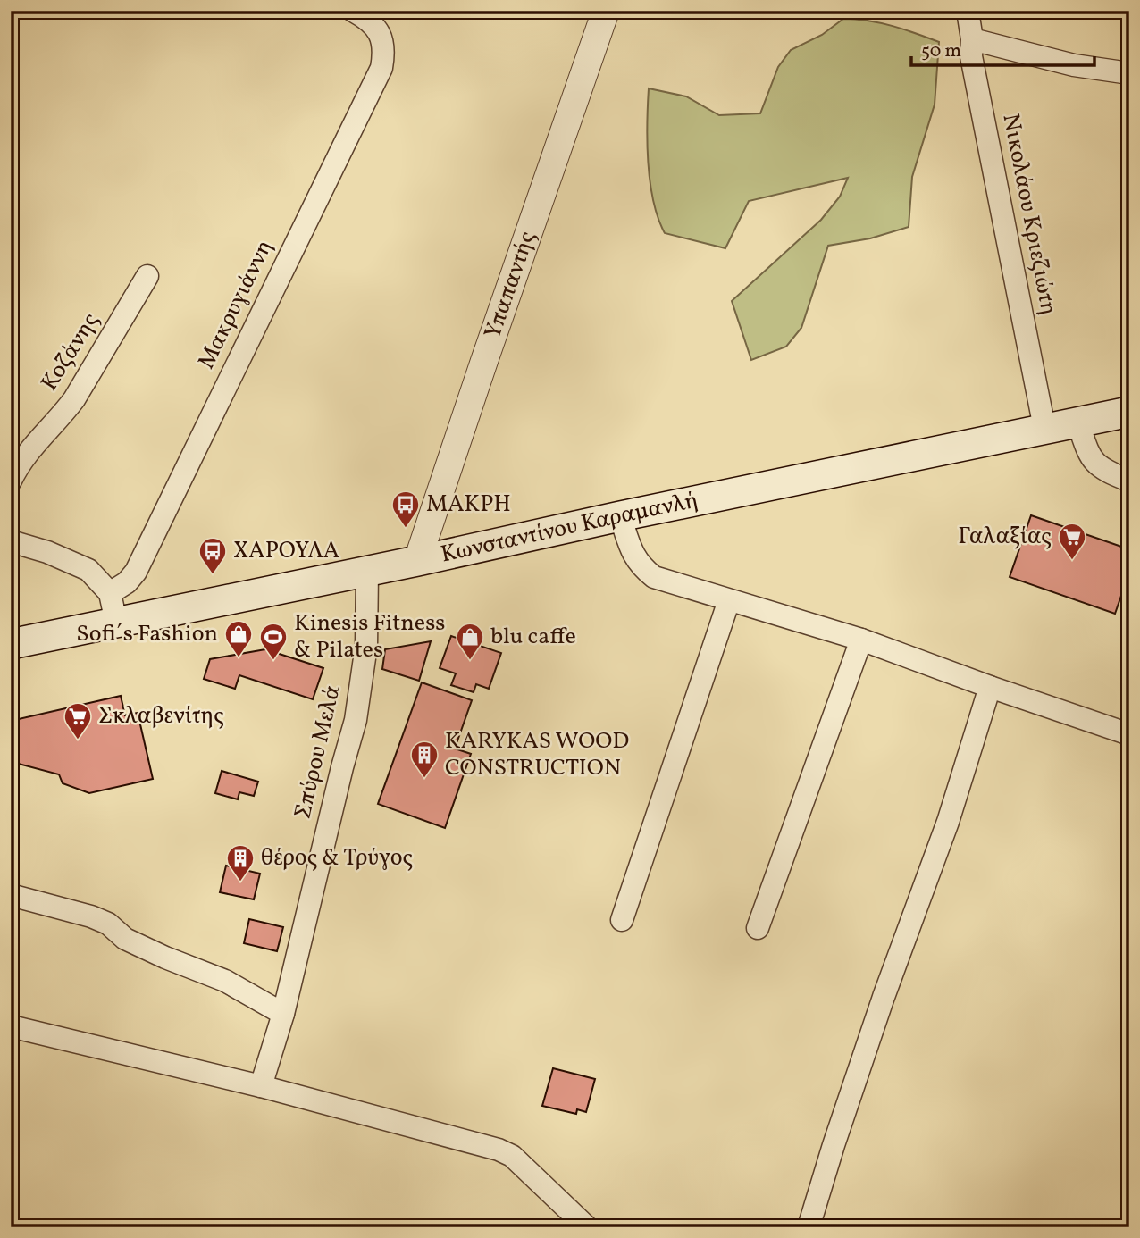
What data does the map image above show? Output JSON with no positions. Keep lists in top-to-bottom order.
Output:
{
  "streets": {
    "main road": ["Κωνσταντίνου Καραμανλή"],
    "street": [
      "Νικολάου Κριεζιώτη",
      "Υπαπαντής",
      "Μακρυγιάννη",
      "Κοζάνης",
      "Σπύρου Μελά"
    ]
  },
  "crossings": [
    ["Νικολάου Κριεζιώτη", "Κωνσταντίνου Καραμανλή"],
    ["Υπαπαντής", "Κωνσταντίνου Καραμανλή"],
    ["Κωνσταντίνου Καραμανλή", "Σπύρου Μελά"]
  ],
  "places": {
    "bus stop": ["ΜΑΚΡΗ", "ΧΑΡΟΥΛΑ"],
    "supermarket": ["Γαλαξίας", "Σκλαβενίτης"],
    "shop": ["Sofi´s Fashion", "blu caffe"],
    "sports": ["Kinesis Fitness & Pilates"],
    "building": ["KARYKAS WOOD CONSTRUCTION", "θέρος & Τρύγος"]
  },
  "scale_bar": "50 m"
}
